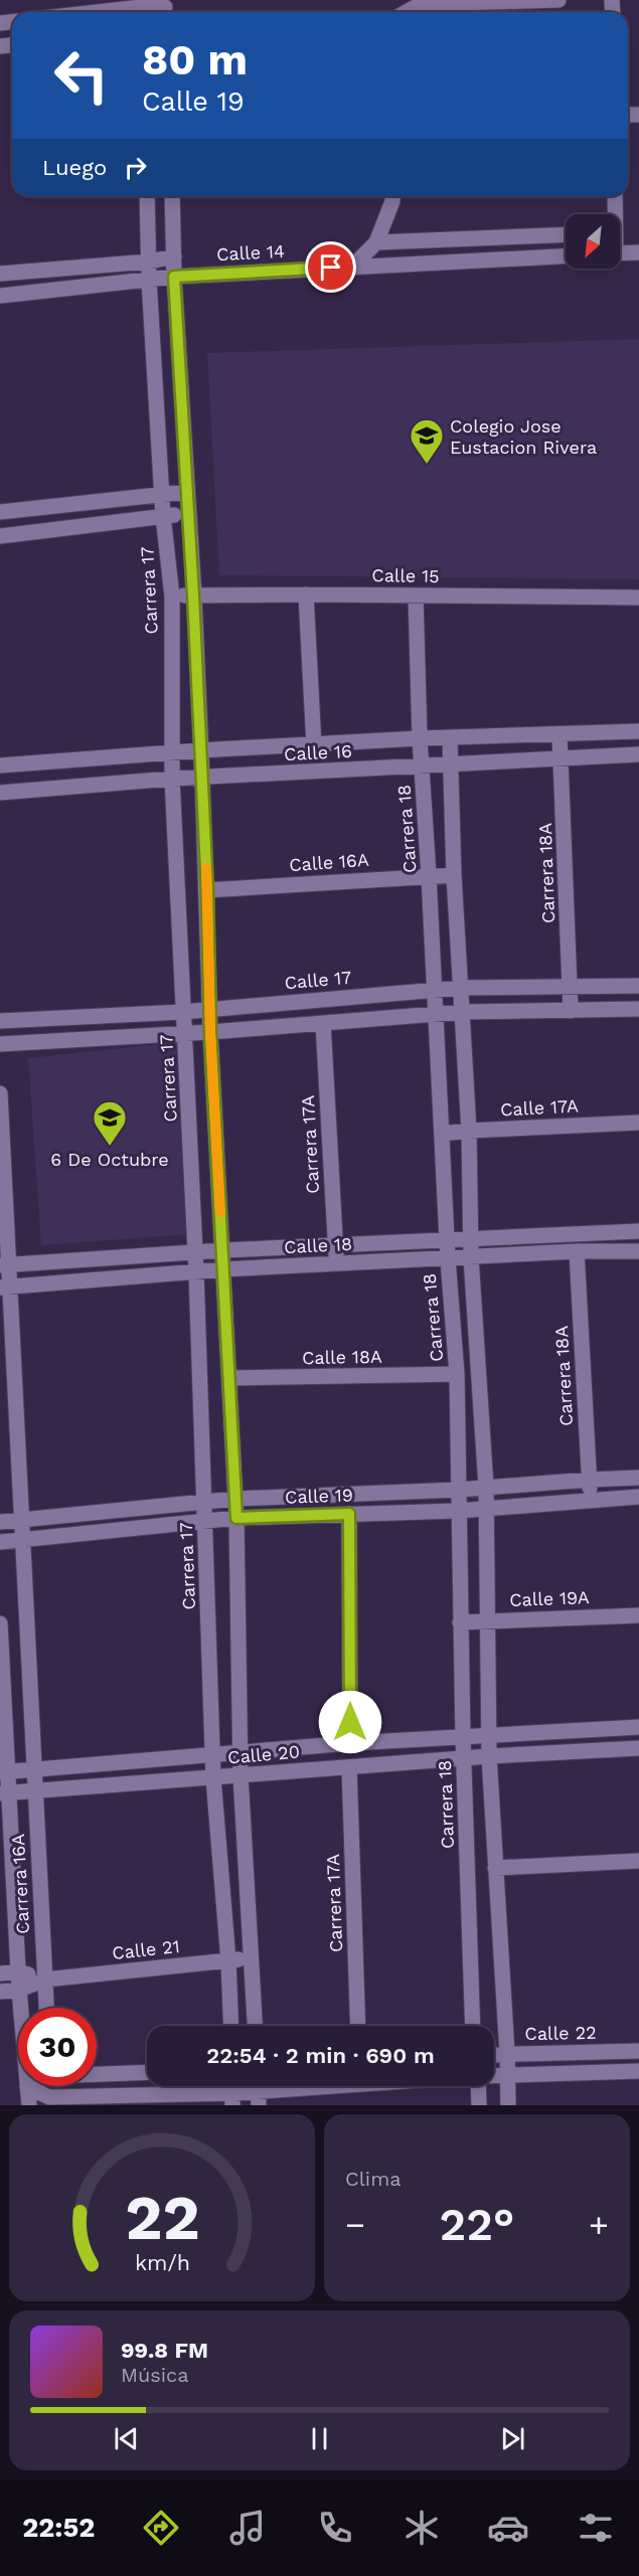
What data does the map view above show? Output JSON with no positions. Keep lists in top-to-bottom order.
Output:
{
  "streets": {
    "street": [
      "Calle 14",
      "Calle 15",
      "Carrera 17",
      "Calle 16",
      "Carrera 18",
      "Calle 16A",
      "Carrera 18A",
      "Calle 17",
      "Calle 17A",
      "Carrera 17A",
      "Calle 18",
      "Calle 18A",
      "Calle 19",
      "Calle 19A",
      "Calle 20",
      "Carrera 16A",
      "Calle 21",
      "Calle 22"
    ]
  },
  "crossings": [
    ["Calle 14", "Carrera 17"],
    ["Calle 15", "Carrera 17"],
    ["Calle 15", "Carrera 18"],
    ["Carrera 17", "Calle 16"],
    ["Carrera 17", "Calle 17"],
    ["Carrera 17", "Calle 18"],
    ["Carrera 17", "Calle 19"],
    ["Carrera 17", "Calle 20"],
    ["Carrera 17", "Calle 21"],
    ["Calle 16", "Carrera 18"],
    ["Calle 16", "Carrera 18A"],
    ["Carrera 18", "Calle 16A"],
    ["Carrera 18", "Calle 17"],
    ["Carrera 18", "Calle 17A"],
    ["Carrera 18", "Calle 18"],
    ["Carrera 18", "Calle 18A"],
    ["Carrera 18", "Calle 19"],
    ["Carrera 18", "Calle 19A"],
    ["Carrera 18", "Calle 20"],
    ["Carrera 18A", "Calle 17"],
    ["Carrera 18A", "Calle 18"],
    ["Carrera 18A", "Calle 19"],
    ["Carrera 17A", "Calle 18"],
    ["Carrera 17A", "Calle 20"],
    ["Calle 18", "Carrera 16A"],
    ["Calle 19", "Carrera 16A"],
    ["Calle 20", "Carrera 16A"],
    ["Carrera 16A", "Calle 21"]
  ],
  "places": {
    "school or university": ["Colegio Jose Eustacion Rivera", "6 De Octubre"]
  },
  "north": "bottom left",
  "page": {
    "turn": ["80 m", "Calle 19"],
    "then": "Luego",
    "limit": "30",
    "trip": "22:54 · 2 min · 690 m",
    "tile": "Clima",
    "heat": ["−", "22°", "+"],
    "song": ["99.8 FM", "Música"],
    "tabs": "22:52",
    "gauge": ["22", "km/h"]
  }
}
